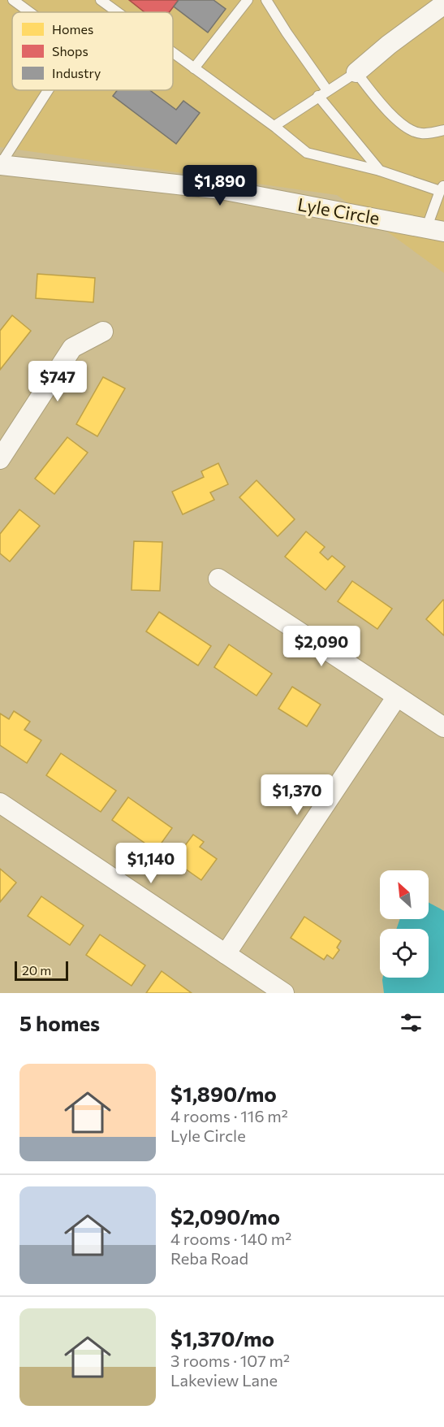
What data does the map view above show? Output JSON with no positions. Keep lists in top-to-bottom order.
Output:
{
  "streets": {
    "street": ["Lyle Circle"]
  },
  "legend": ["Homes", "Shops", "Industry"],
  "scale_bar": "20 m",
  "north": "top left",
  "page": {
    "price": [
      "$1,890",
      "$747",
      "$2,090",
      "$1,370",
      "$1,140"
    ],
    "scale": "20 m",
    "heading": "5 homes",
    "list": [
      {
        "name": "$1,890/mo",
        "note": "4 rooms · 116 m² · Lyle Circle"
      },
      {
        "name": "$2,090/mo",
        "note": "4 rooms · 140 m² · Reba Road"
      },
      {
        "name": "$1,370/mo",
        "note": "3 rooms · 107 m² · Lakeview Lane"
      }
    ]
  }
}
